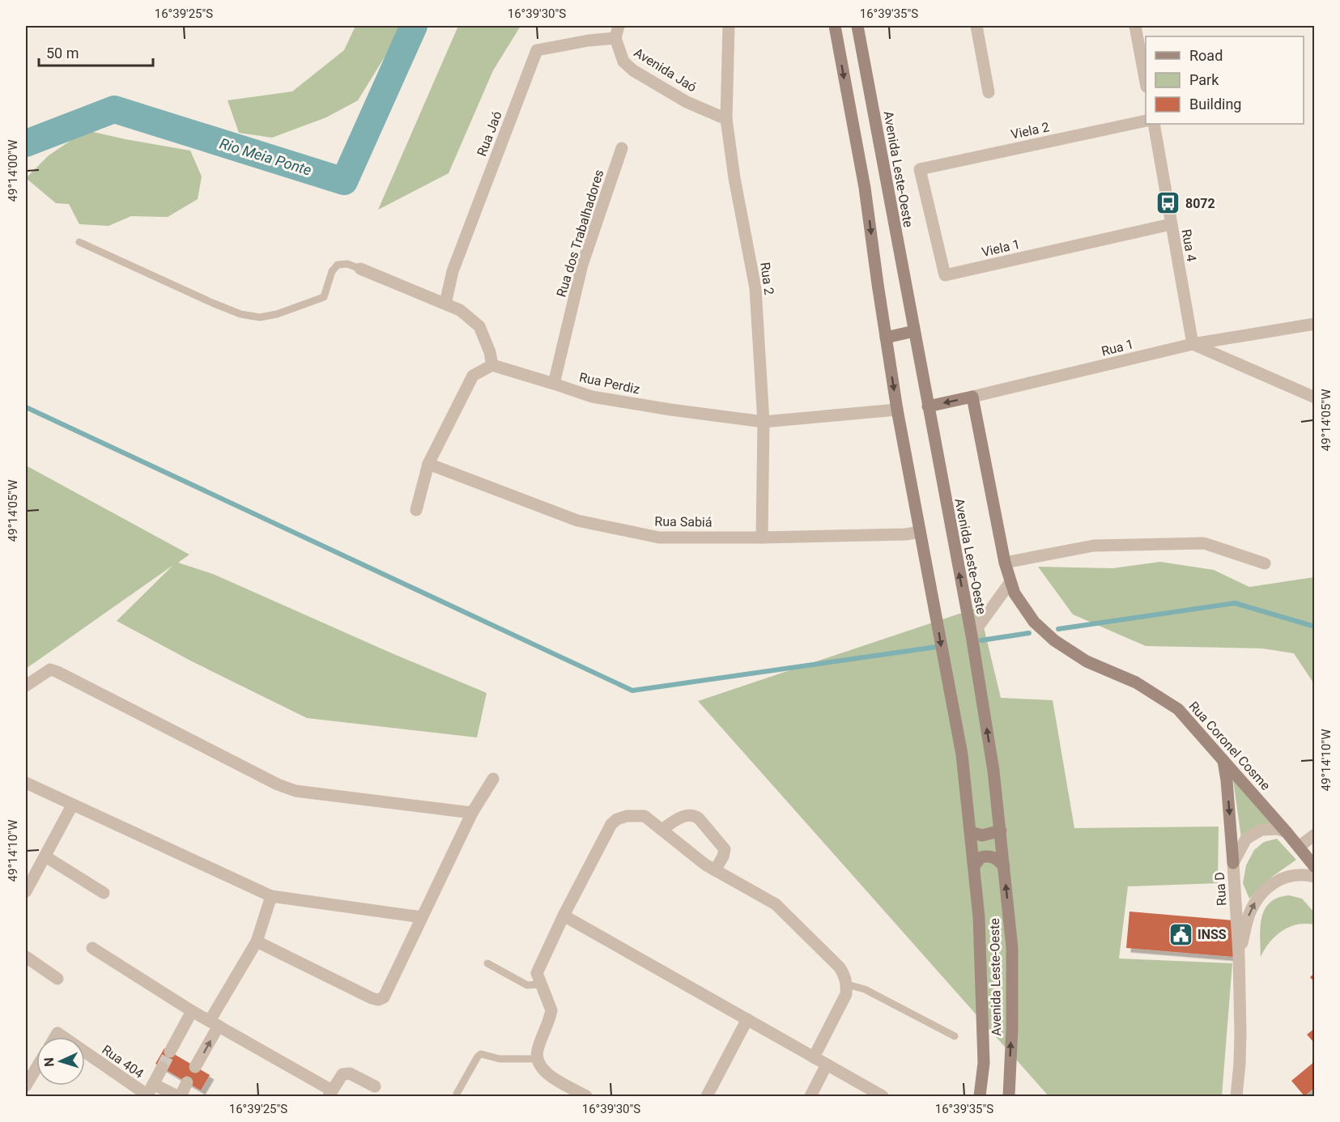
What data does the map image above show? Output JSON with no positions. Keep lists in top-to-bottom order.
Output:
{
  "streets": {
    "main road": ["Avenida Leste-Oeste", "Rua 1", "Rua Coronel Cosme"],
    "street": [
      "Avenida Jaó",
      "Viela 2",
      "Rua Jaó",
      "Rua dos Trabalhadores",
      "Rua 4",
      "Viela 1",
      "Rua 2",
      "Rua Perdiz",
      "Rua Sabiá",
      "Rua D",
      "Rua 404"
    ]
  },
  "crossings": [
    ["Avenida Jaó", "Rua Jaó"],
    ["Avenida Jaó", "Rua 2"],
    ["Viela 2", "Viela 1"],
    ["Avenida Leste-Oeste", "Rua 1"],
    ["Avenida Leste-Oeste", "Rua Perdiz"],
    ["Avenida Leste-Oeste", "Rua Sabiá"],
    ["Rua dos Trabalhadores", "Rua Perdiz"],
    ["Rua 4", "Viela 1"],
    ["Rua 4", "Rua 1"],
    ["Rua 2", "Rua Perdiz"],
    ["Rua 2", "Rua Sabiá"],
    ["Rua 1", "Rua Coronel Cosme"],
    ["Rua Coronel Cosme", "Rua D"]
  ],
  "water": ["Rio Meia Ponte"],
  "places": {
    "bus stop": ["8072"],
    "public building": ["INSS"]
  },
  "legend": ["Road", "Park", "Building"],
  "scale_bar": "50 m",
  "north": "left",
  "coordinates": [
    "16°39'25\"S",
    "16°39'30\"S",
    "16°39'35\"S",
    "49°14'00\"W",
    "49°14'05\"W",
    "49°14'10\"W"
  ]
}
